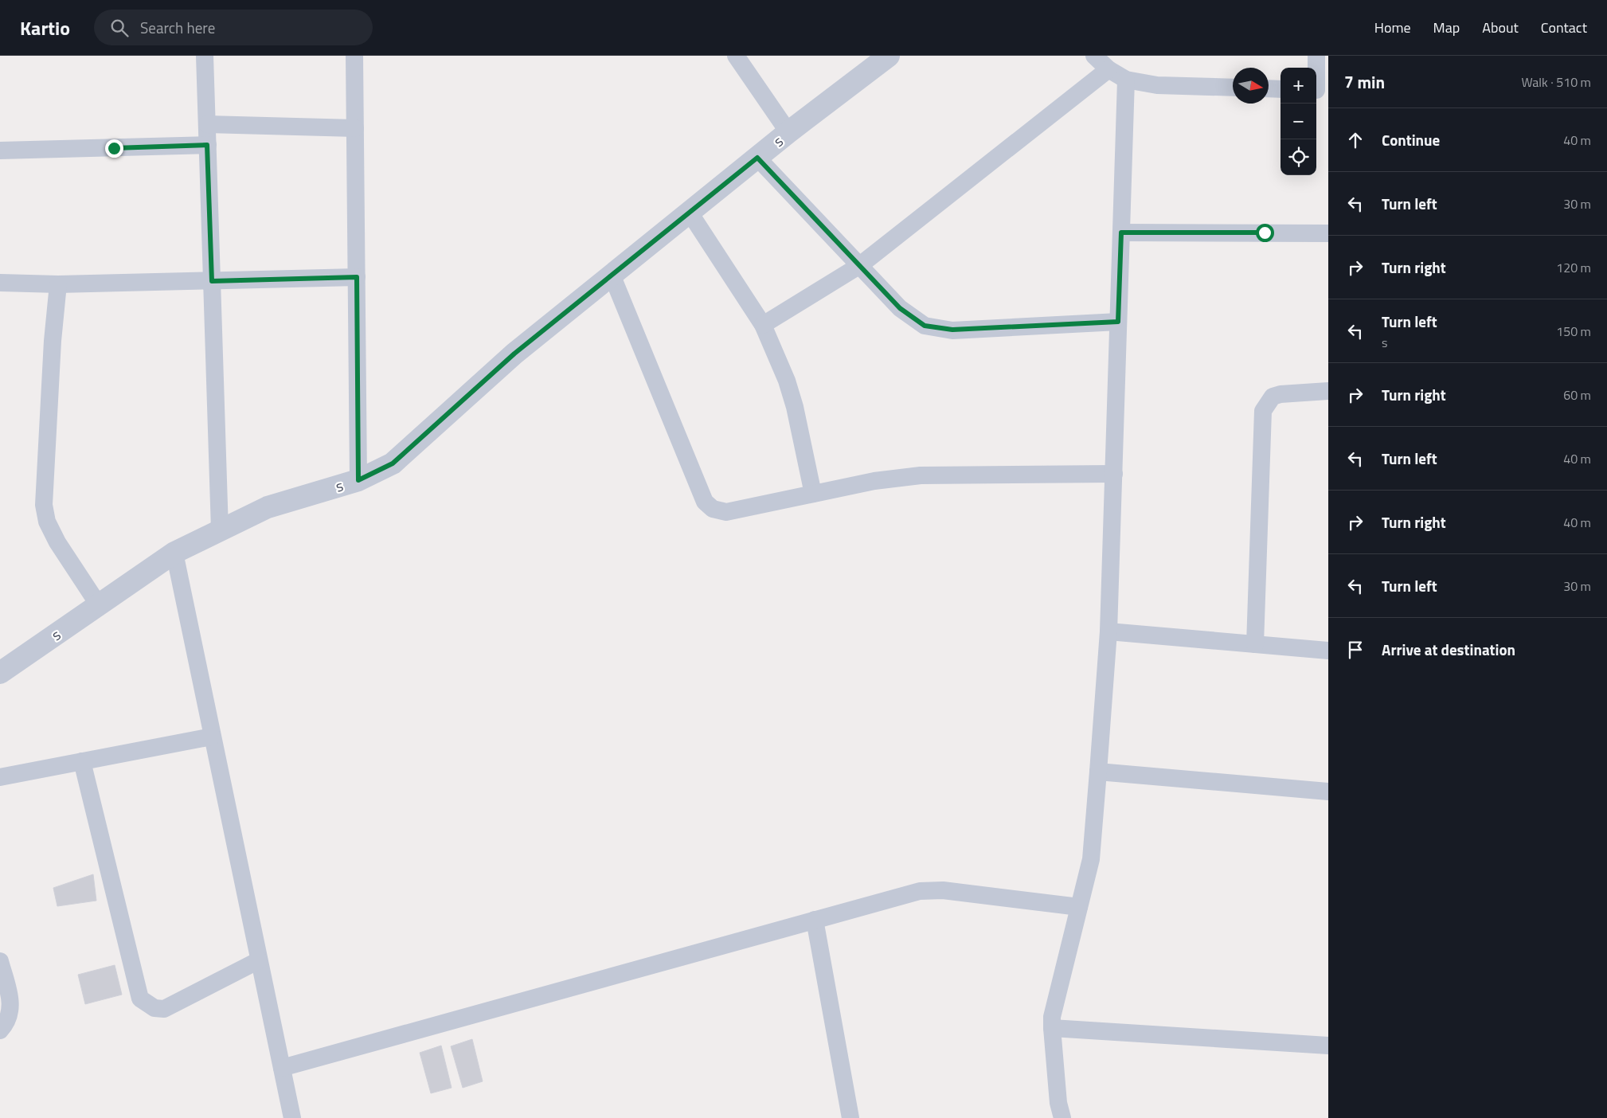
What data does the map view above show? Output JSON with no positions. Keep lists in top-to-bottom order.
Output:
{
  "streets": {
    "street": ["s"]
  },
  "north": "right",
  "page": {
    "header": "Kartio",
    "search": "Search here",
    "nav": [
      "Home",
      "Map",
      "About",
      "Contact"
    ],
    "heading": ["7 min", "Walk · 510 m"],
    "map_buttons": ["+", "−"],
    "list": [
      ["Continue", "40 m"],
      ["Turn left", "30 m"],
      ["Turn right", "120 m"],
      ["Turn left", "s", "150 m"],
      ["Turn right", "60 m"],
      ["Turn left", "40 m"],
      ["Turn right", "40 m"],
      ["Turn left", "30 m"],
      "Arrive at destination"
    ]
  }
}
